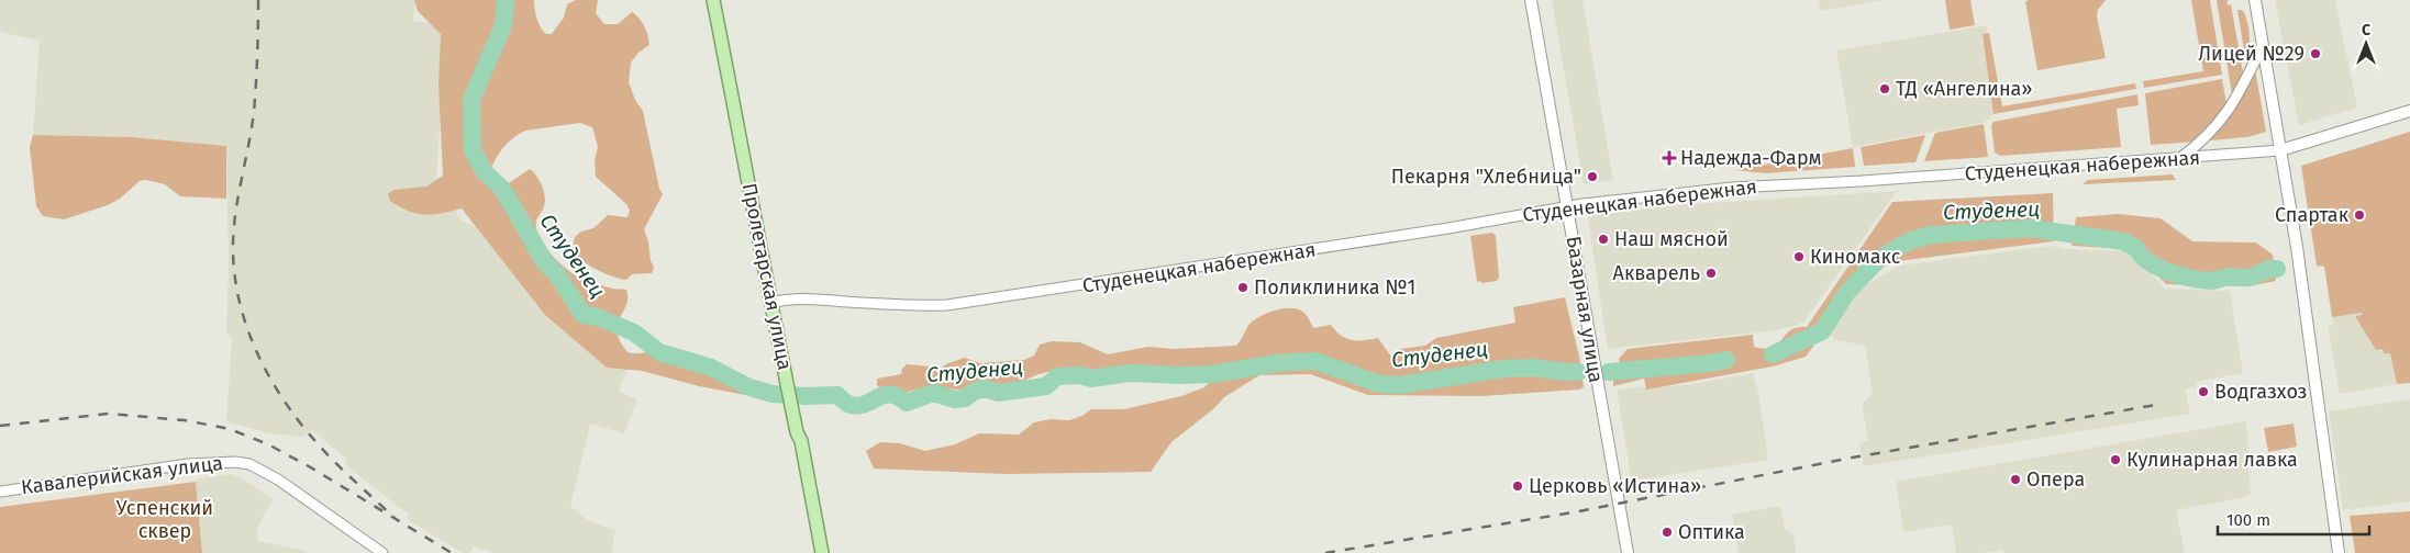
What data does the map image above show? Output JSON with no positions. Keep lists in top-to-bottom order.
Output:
{
  "streets": {
    "main road": ["Студенецкая набережная", "Пролетарская улица", "Базарная улица"],
    "street": ["Кавалерийская улица"]
  },
  "crossings": [
    ["Студенецкая набережная", "Пролетарская улица"],
    ["Студенецкая набережная", "Базарная улица"]
  ],
  "water": ["Студенец"],
  "parks": ["Успенский сквер"],
  "places": {
    "other": [
      "Лицей №29",
      "ТД «Ангелина»",
      "Пекарня \"Хлебница\"",
      "Спартак",
      "Наш мясной",
      "Киномакс",
      "Акварель",
      "Поликлиника №1",
      "Водгазхоз",
      "Кулинарная лавка",
      "Опера",
      "Церковь «Истина»",
      "Оптика"
    ],
    "health": ["Надежда-Фарм"]
  },
  "scale_bar": "100 m",
  "north": "top"
}
